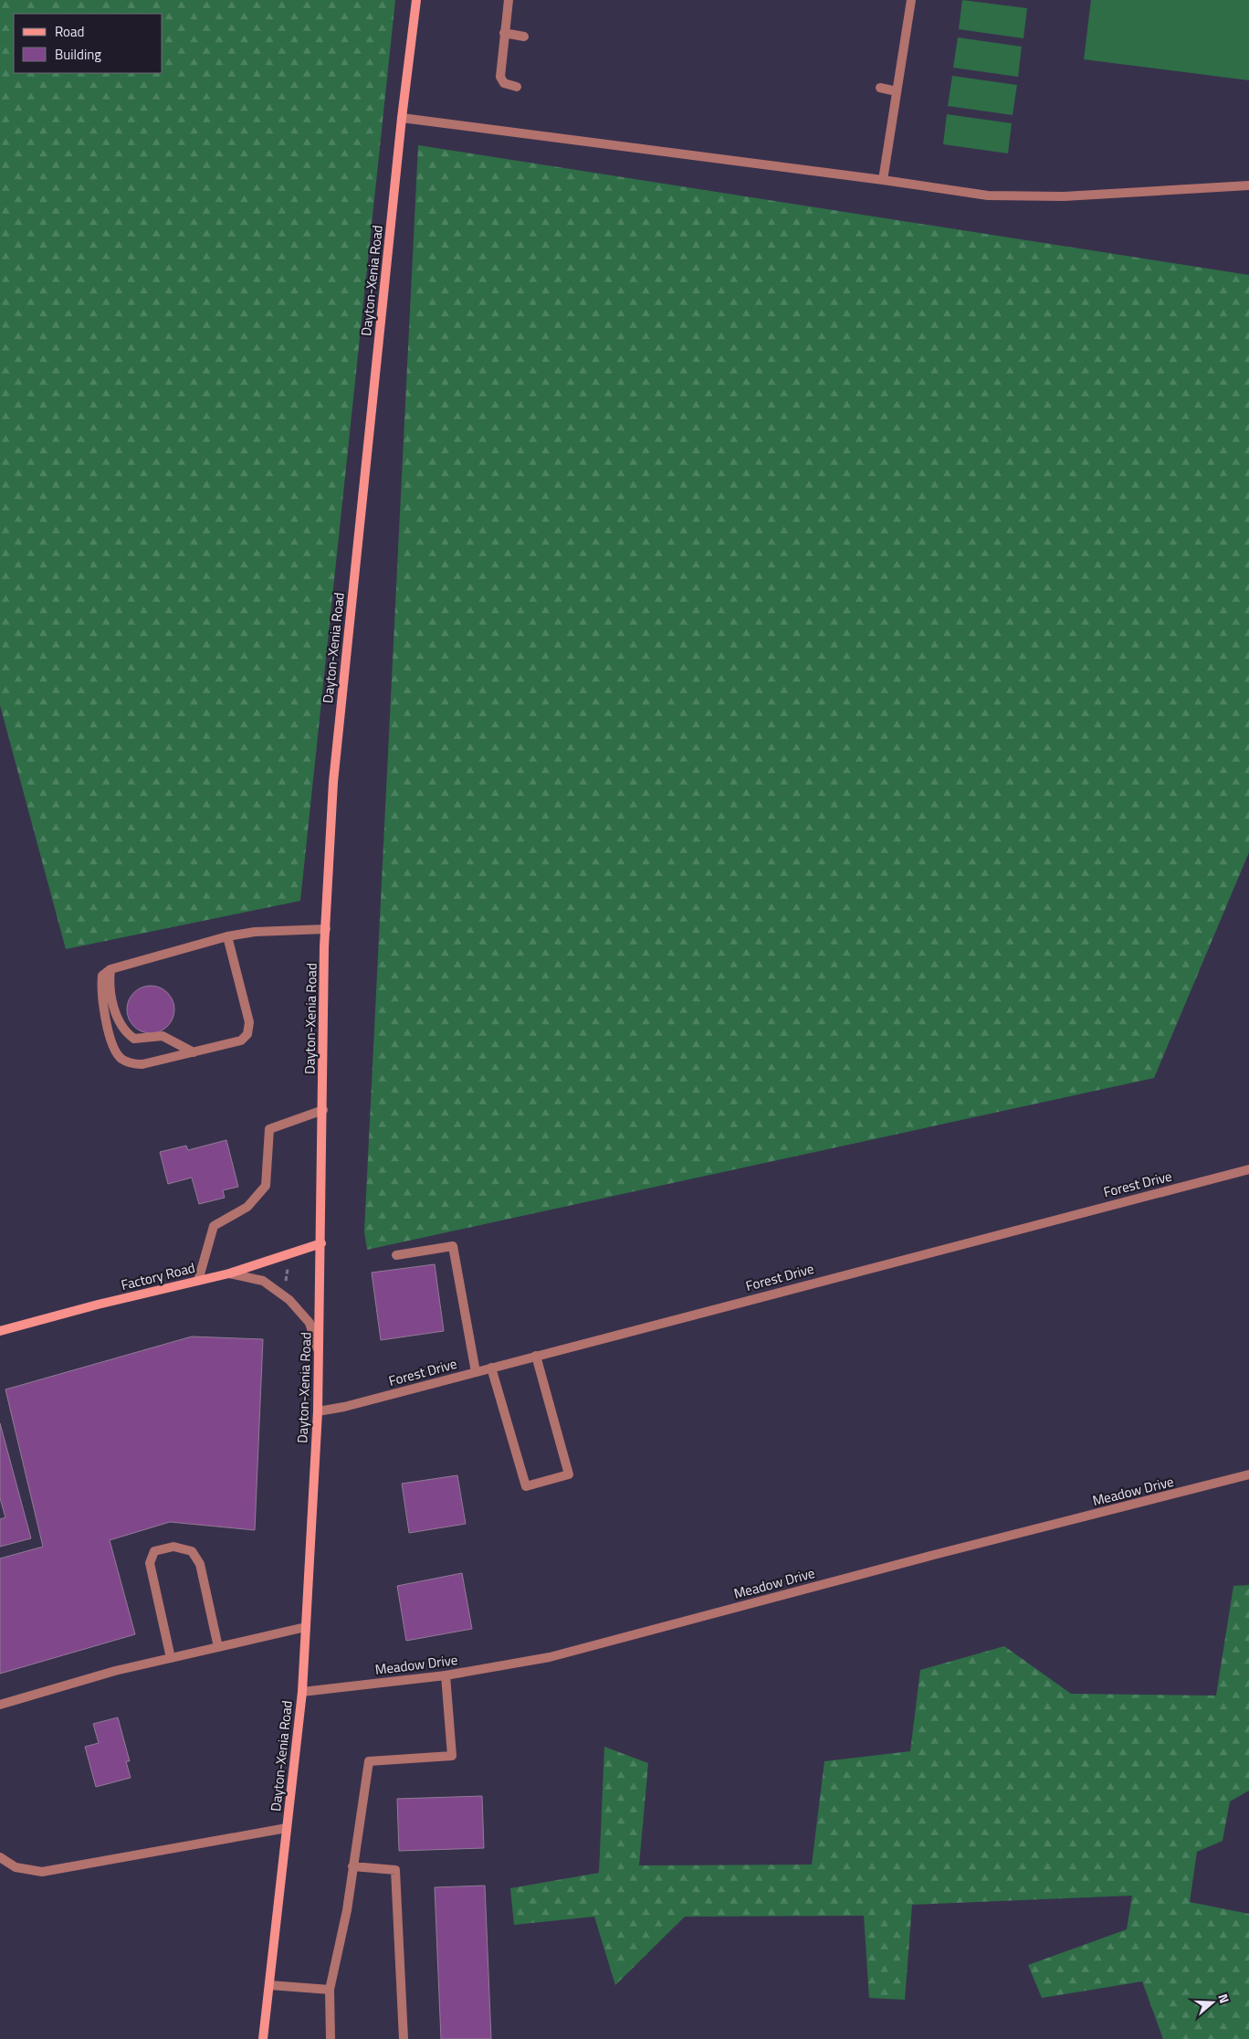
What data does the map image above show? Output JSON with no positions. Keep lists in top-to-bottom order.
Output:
{
  "streets": {
    "main road": ["Dayton-Xenia Road", "Factory Road"],
    "street": ["Forest Drive", "Meadow Drive"]
  },
  "crossings": [
    ["Dayton-Xenia Road", "Forest Drive"],
    ["Dayton-Xenia Road", "Factory Road"],
    ["Dayton-Xenia Road", "Meadow Drive"]
  ],
  "legend": ["Road", "Building"],
  "north": "right"
}
